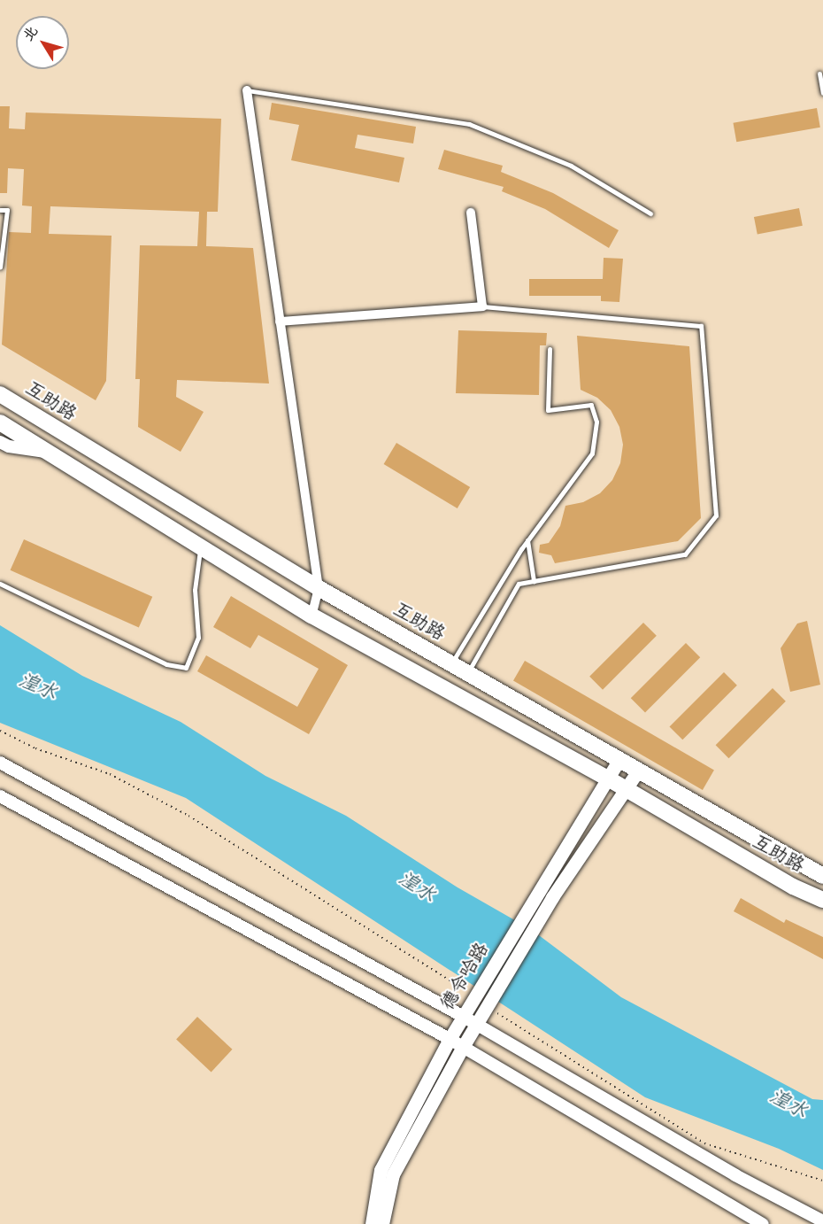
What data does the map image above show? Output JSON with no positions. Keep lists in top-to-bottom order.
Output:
{
  "streets": {
    "highway": ["互助路"],
    "main road": ["德令哈路"]
  },
  "crossings": [
    ["互助路", "德令哈路"]
  ],
  "water": ["湟水"],
  "north": "top left"
}
